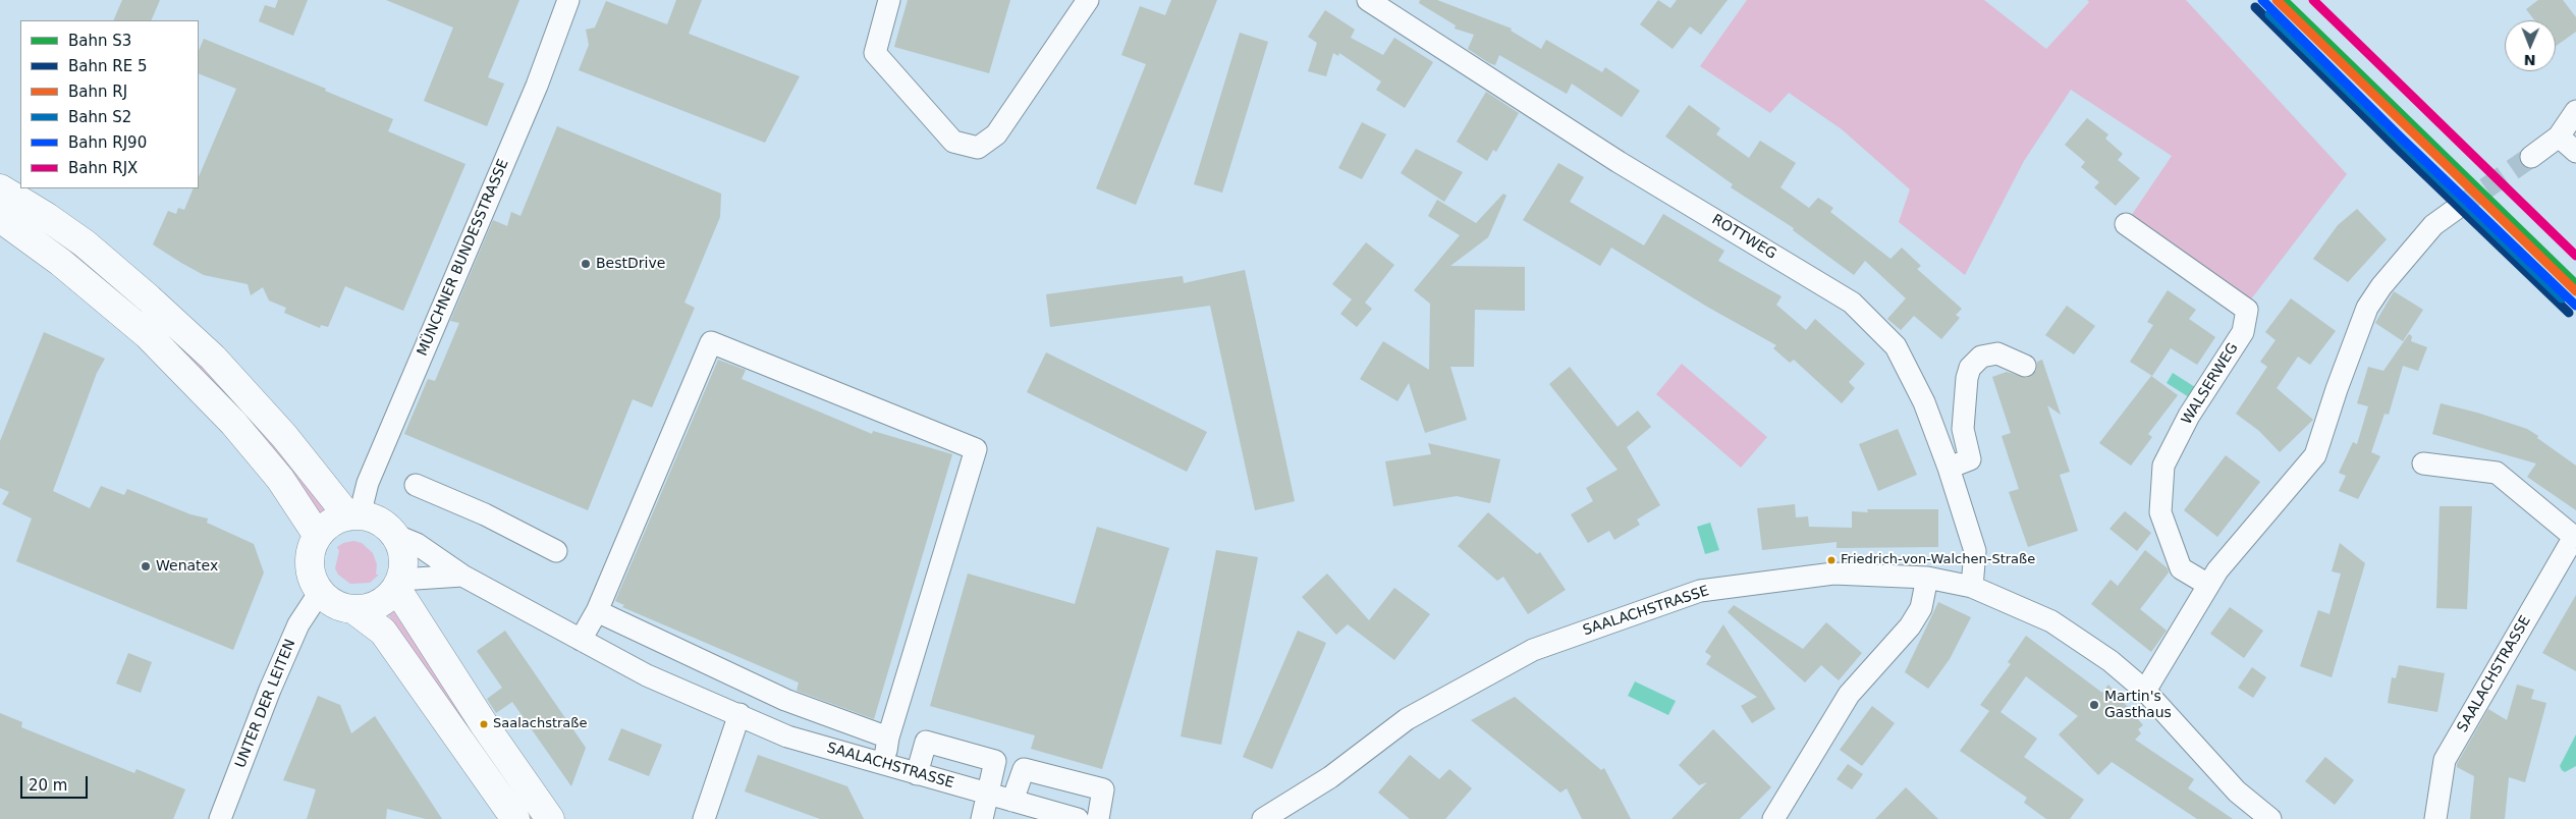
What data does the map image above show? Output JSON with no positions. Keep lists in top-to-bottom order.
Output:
{
  "streets": {
    "street": [
      "ROTTWEG",
      "MÜNCHNER BUNDESSTRASSE",
      "WALSERWEG",
      "SAALACHSTRASSE",
      "UNTER DER LEITEN"
    ]
  },
  "crossings": [
    ["ROTTWEG", "SAALACHSTRASSE"],
    ["MÜNCHNER BUNDESSTRASSE", "SAALACHSTRASSE"],
    ["MÜNCHNER BUNDESSTRASSE", "UNTER DER LEITEN"],
    ["SAALACHSTRASSE", "UNTER DER LEITEN"]
  ],
  "places": [
    "BestDrive",
    "Friedrich-von-Walchen-Straße",
    "Wenatex",
    "Martin's Gasthaus",
    "Saalachstraße"
  ],
  "lines": [
    "rail line S3",
    "rail line RJ",
    "rail line RJ90",
    "rail line RJX",
    "rail line S2"
  ],
  "legend": [
    "Bahn S3",
    "Bahn RE 5",
    "Bahn RJ",
    "Bahn S2",
    "Bahn RJ90",
    "Bahn RJX"
  ],
  "scale_bar": "20 m",
  "north": "bottom"
}
